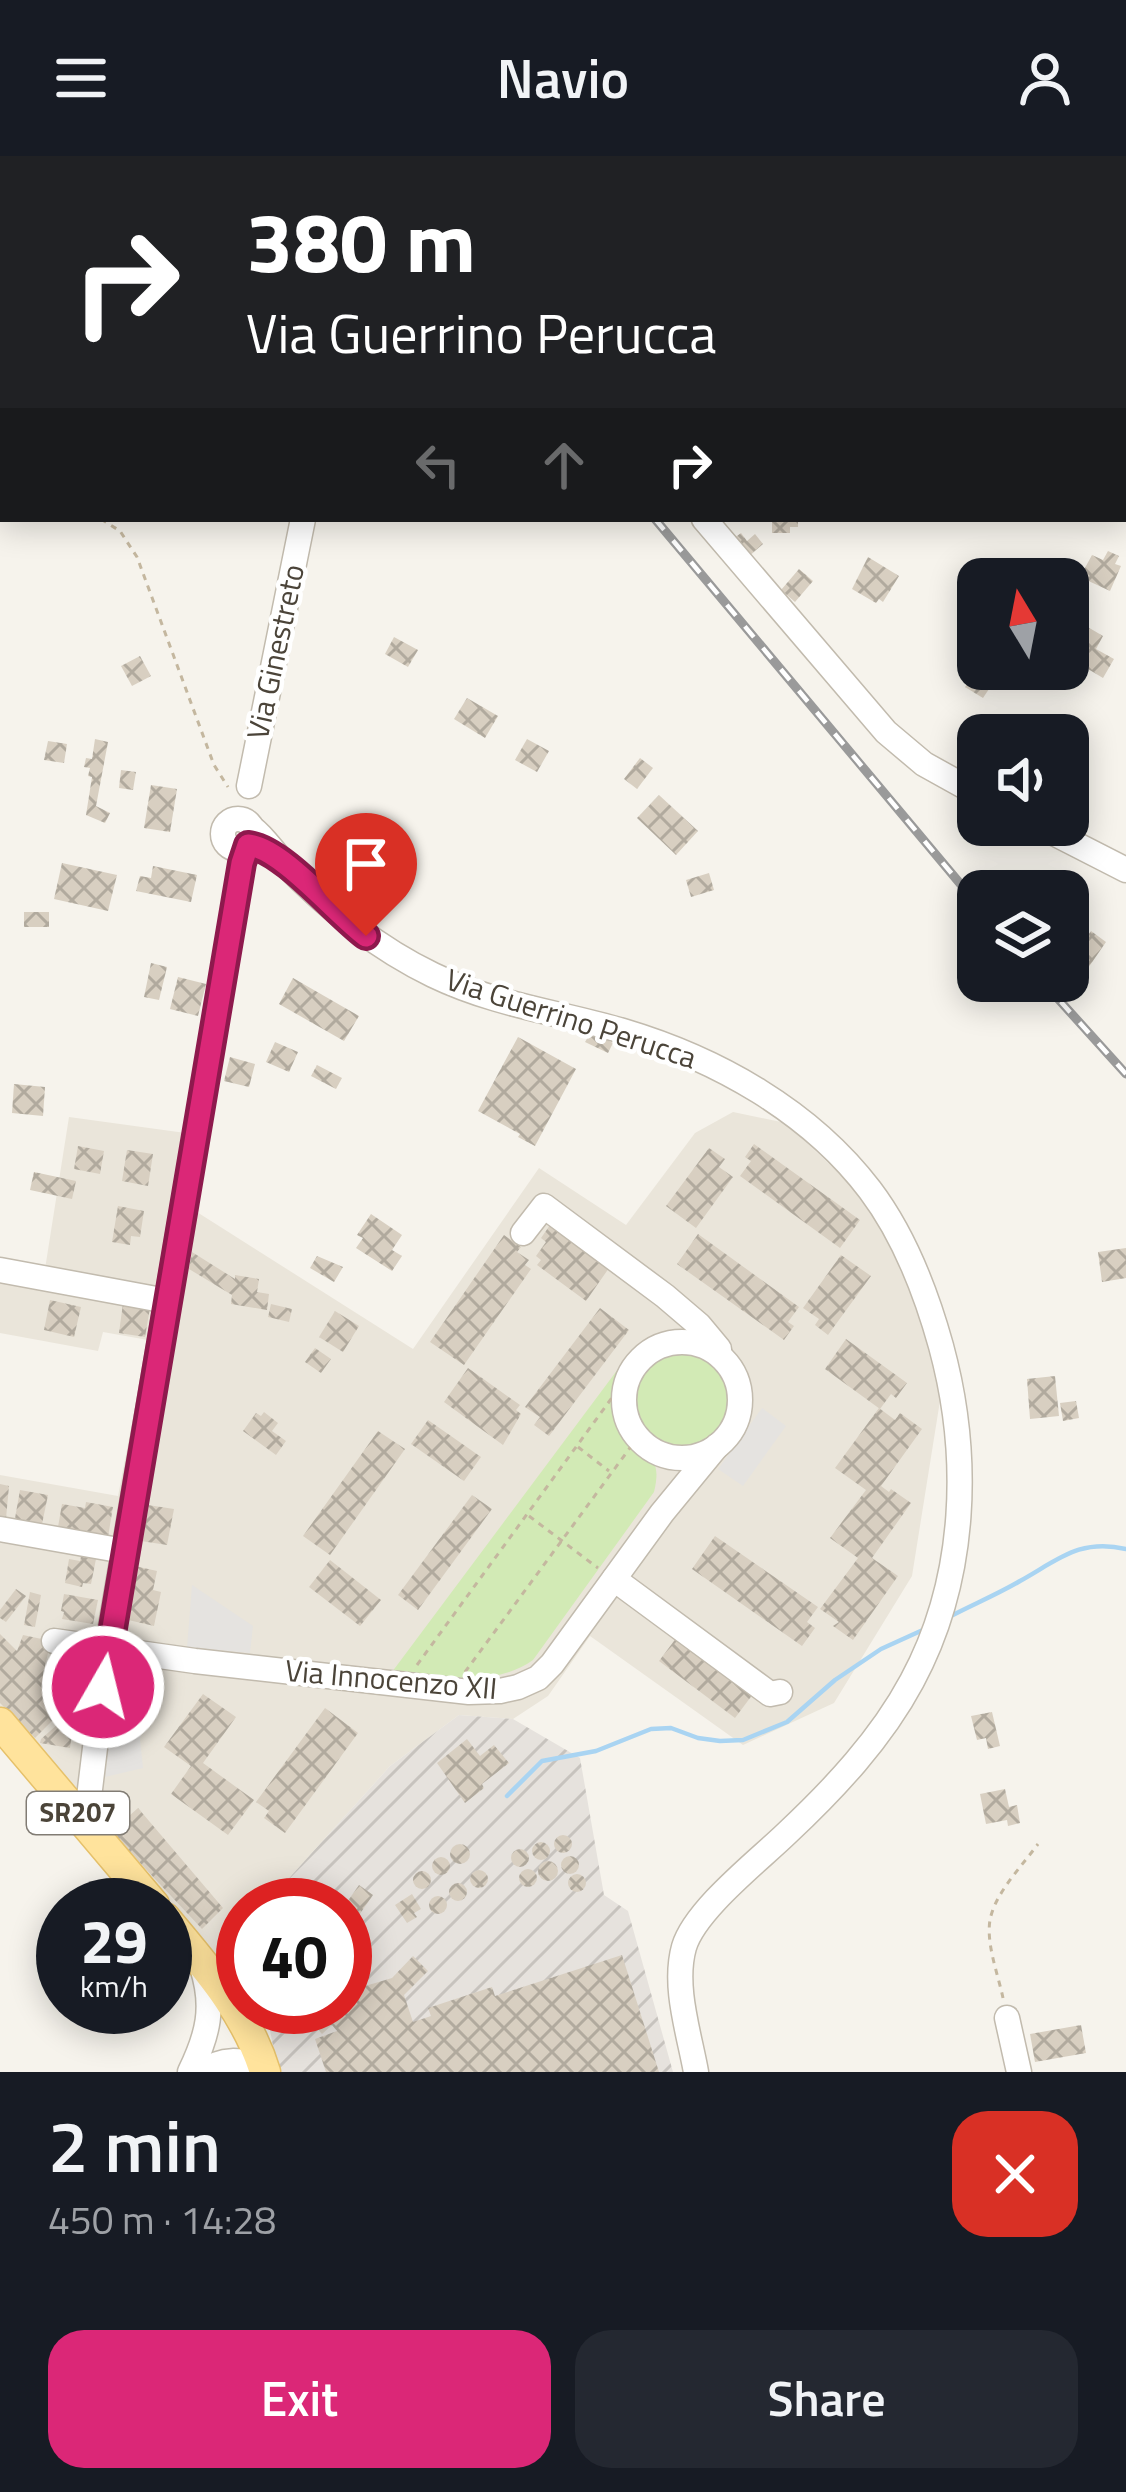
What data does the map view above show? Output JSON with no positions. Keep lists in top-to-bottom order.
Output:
{
  "streets": {
    "main road": ["SR207"],
    "street": ["Via Ginestreto", "Via Guerrino Perucca", "Via Innocenzo XII"]
  },
  "crossings": [
    ["Via Ginestreto", "Via Guerrino Perucca"],
    ["Via Ginestreto", "Via Innocenzo XII"],
    ["Via Ginestreto", "SR207"]
  ],
  "north": "top",
  "page": {
    "header": "Navio",
    "turn": ["380 m", "Via Guerrino Perucca"],
    "speed": "29 km/h",
    "limit": "40",
    "heading": ["2 min", "450 m · 14:28"],
    "buttons": ["Exit", "Share"]
  }
}
